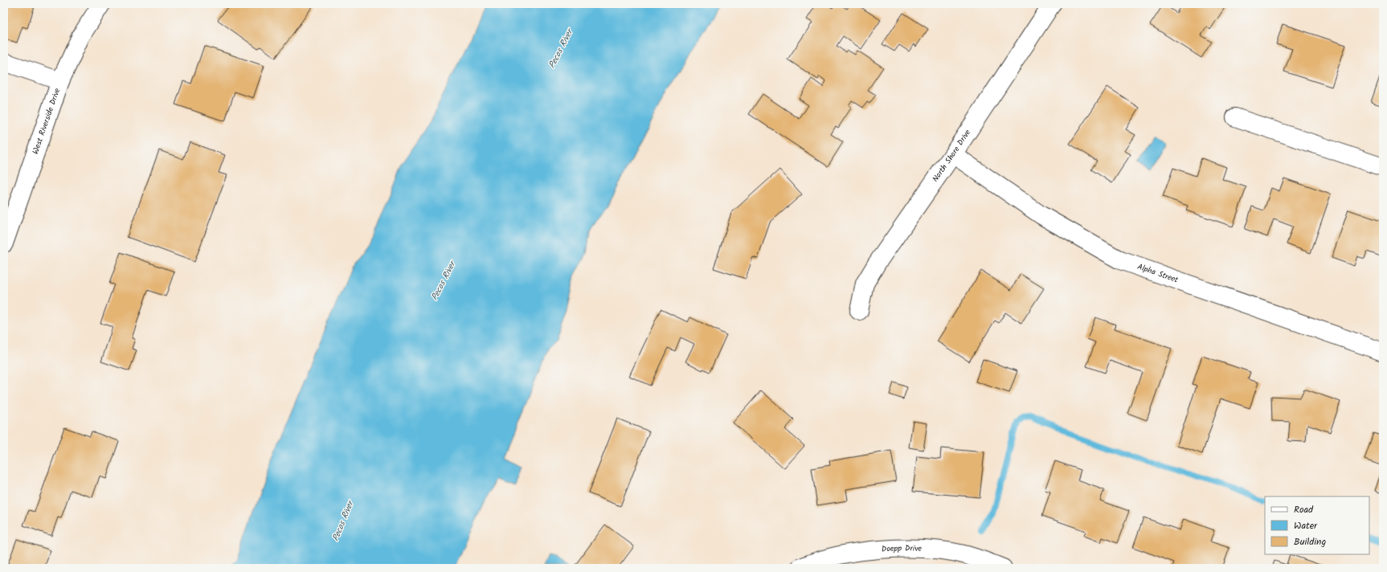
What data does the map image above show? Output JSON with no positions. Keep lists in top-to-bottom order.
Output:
{
  "streets": {
    "street": [
      "West Riverside Drive",
      "North Shore Drive",
      "Alpha Street",
      "Doepp Drive"
    ]
  },
  "crossings": [
    ["North Shore Drive", "Alpha Street"]
  ],
  "water": ["Pecos River"],
  "legend": ["Road", "Water", "Building"]
}
